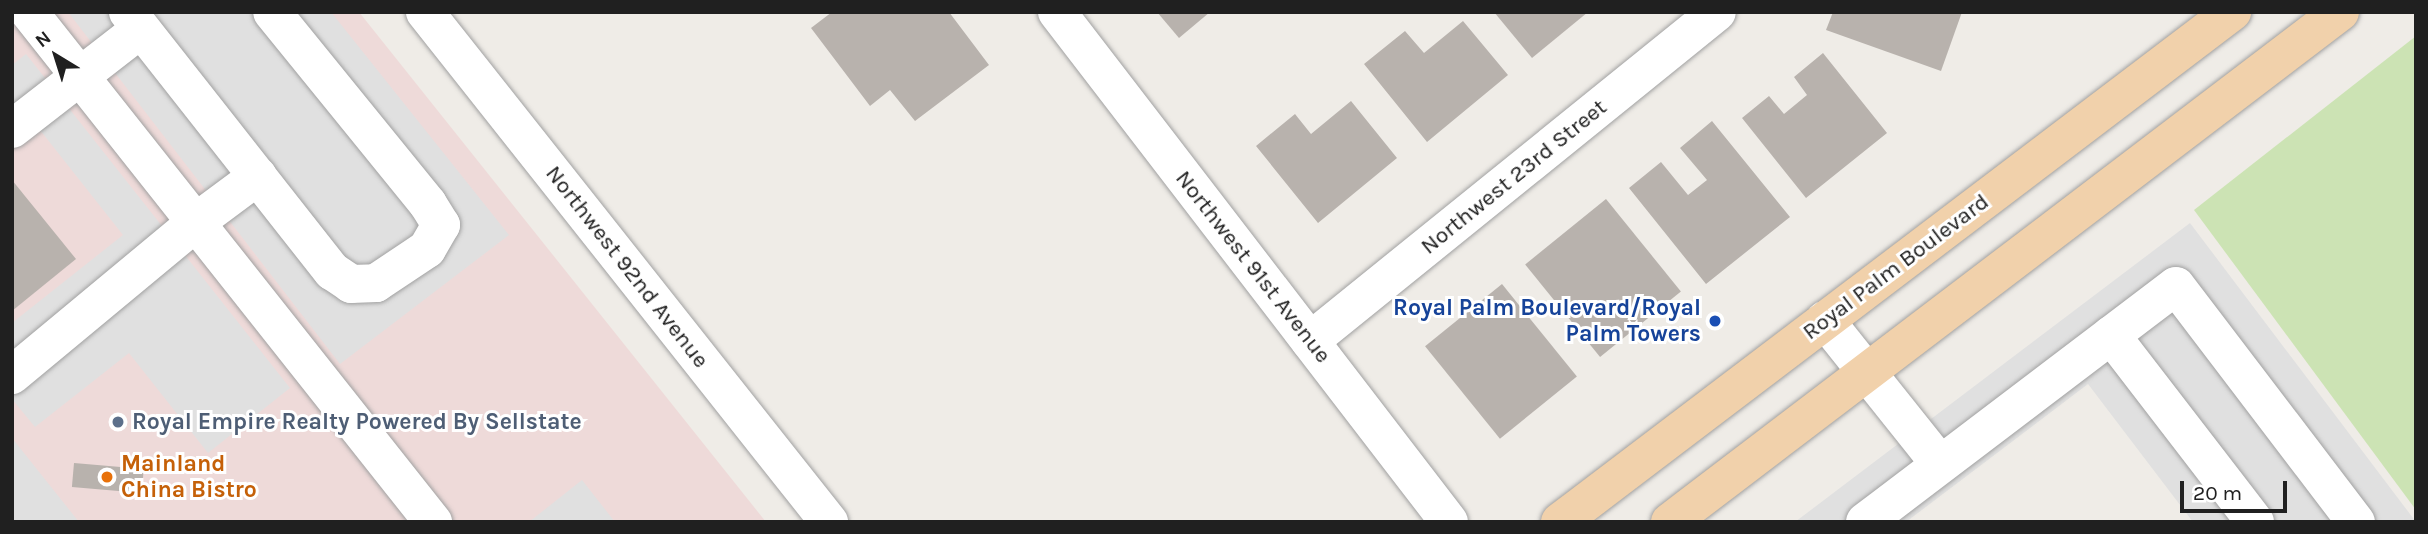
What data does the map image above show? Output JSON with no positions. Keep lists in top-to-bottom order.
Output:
{
  "streets": {
    "main road": ["Royal Palm Boulevard"],
    "street": ["Northwest 23rd Street", "Northwest 92nd Avenue", "Northwest 91st Avenue"]
  },
  "crossings": [
    ["Northwest 23rd Street", "Northwest 91st Avenue"]
  ],
  "places": ["Royal Palm Boulevard/Royal Palm Towers", "Royal Empire Realty Powered By Sellstate", "Mainland China Bistro"],
  "scale_bar": "20 m",
  "north": "top left"
}
